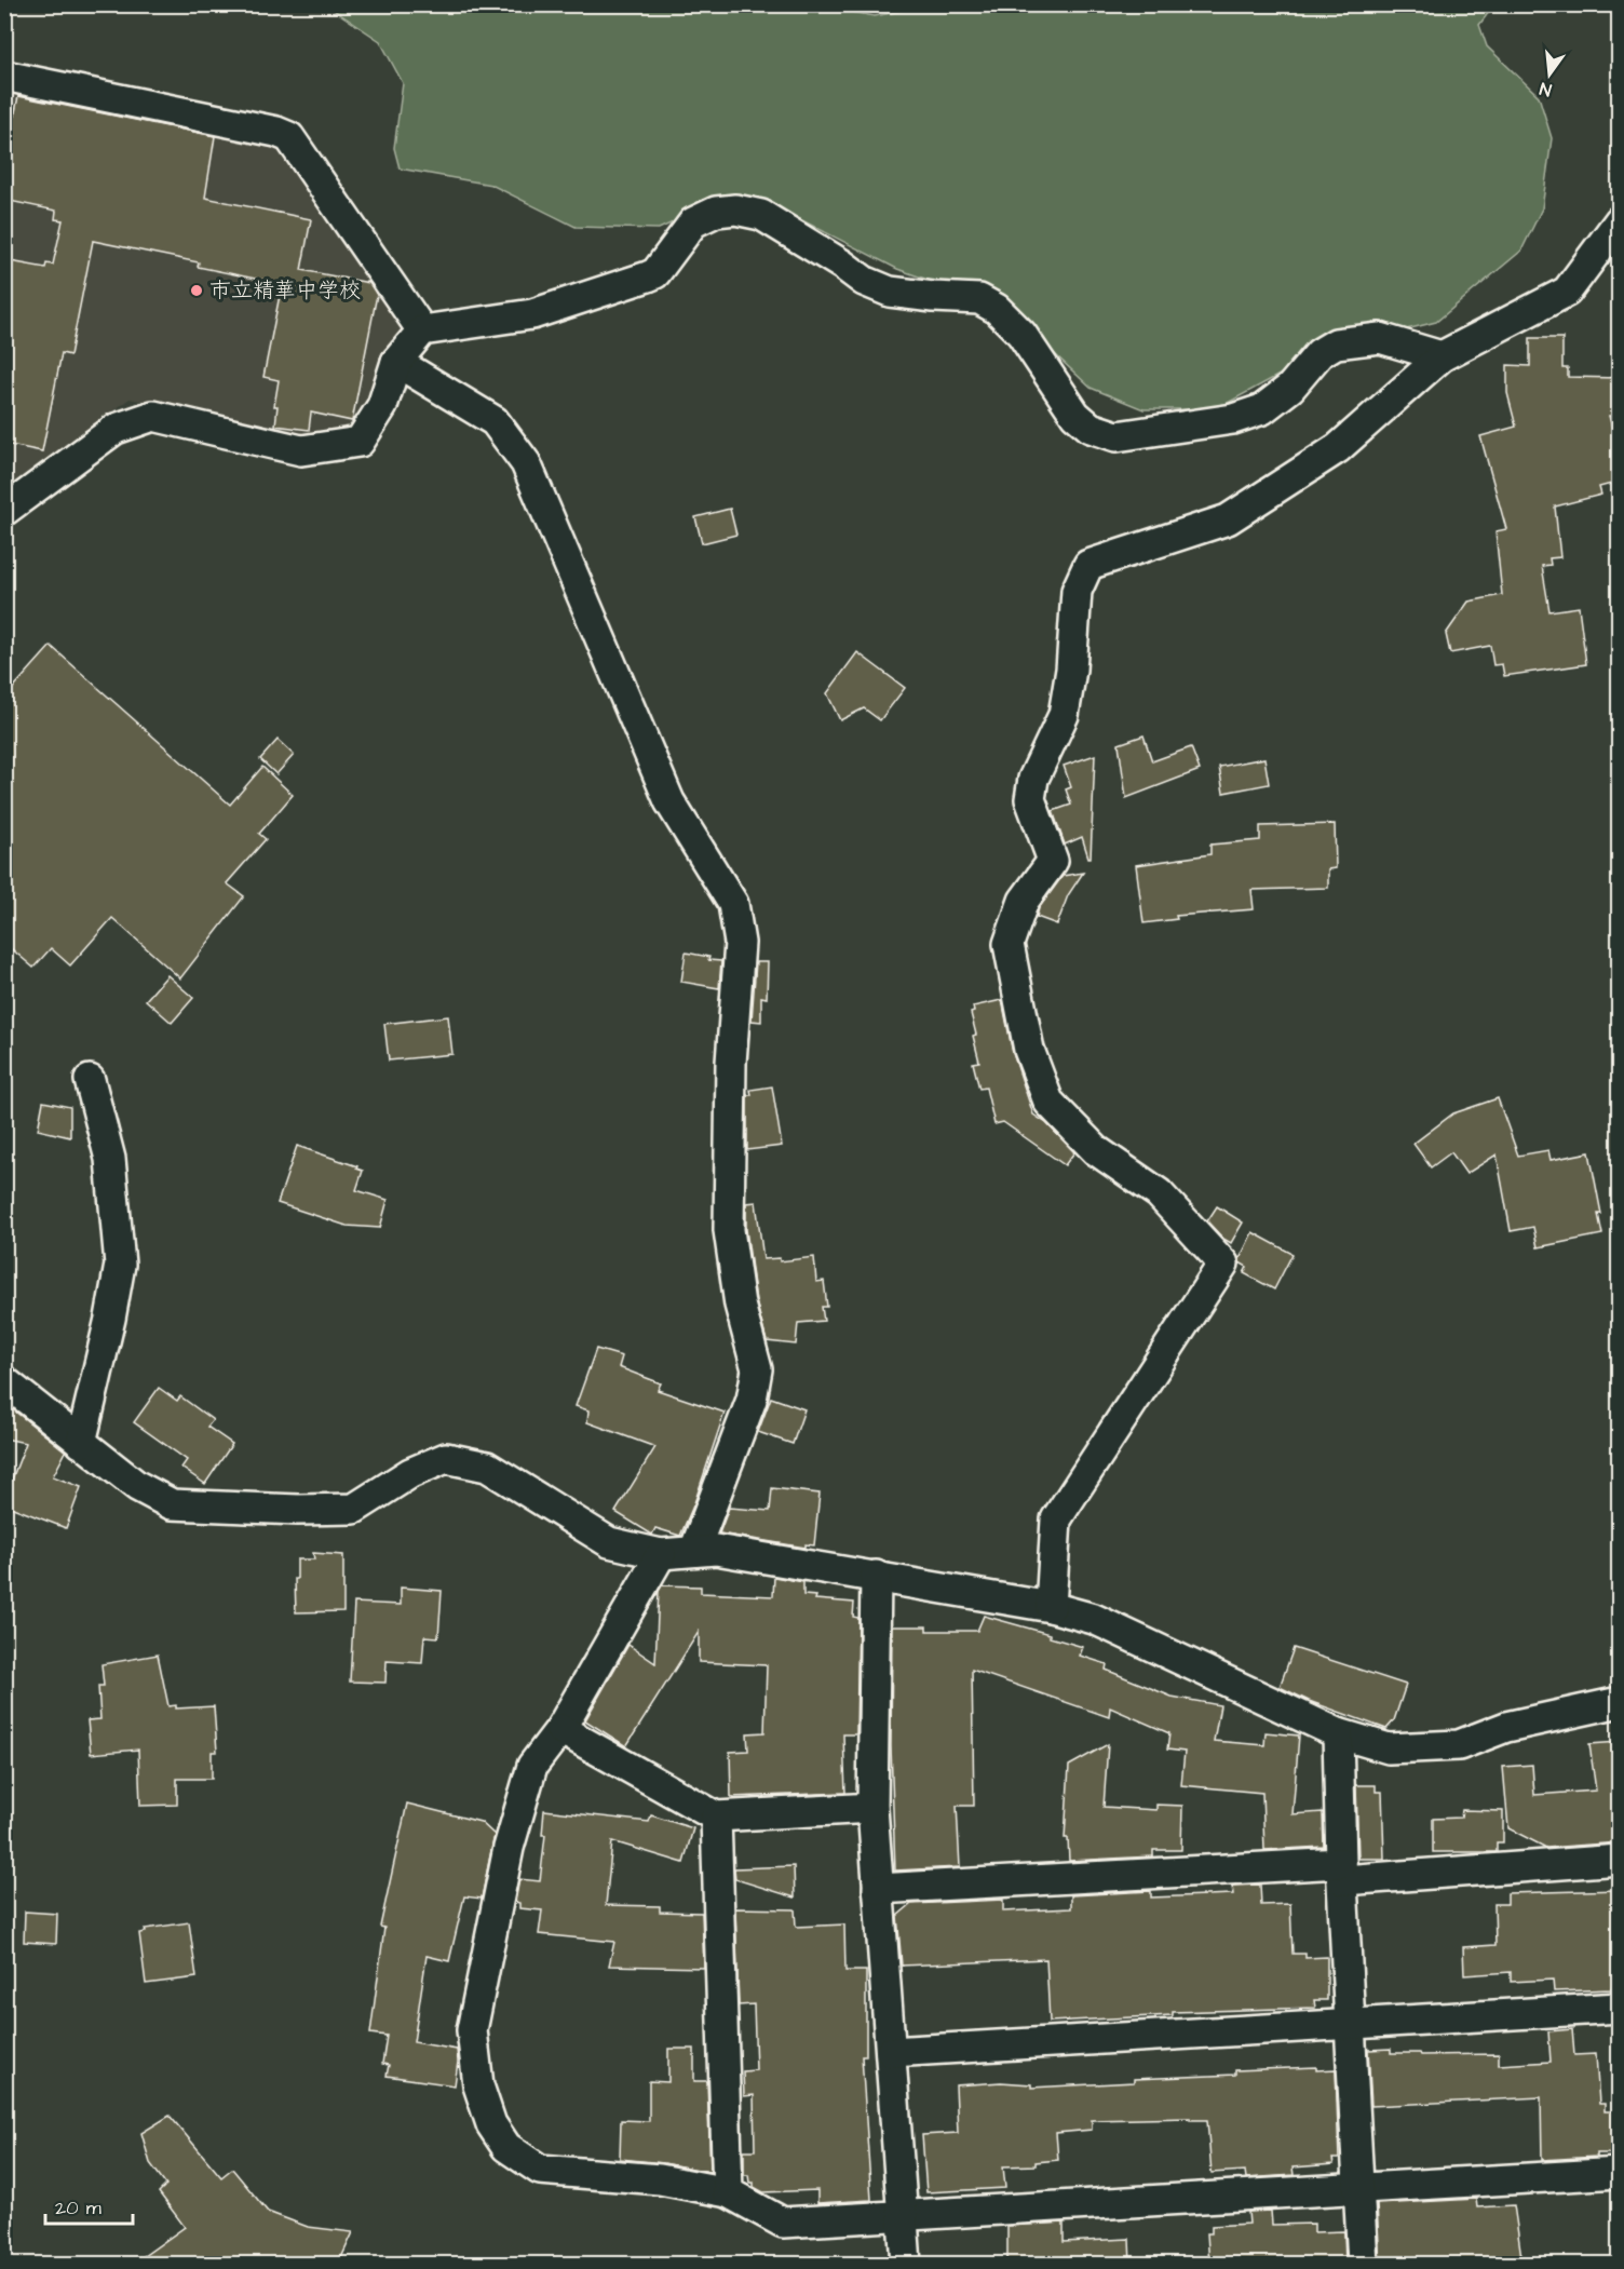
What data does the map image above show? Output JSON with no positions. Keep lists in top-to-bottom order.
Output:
{
  "places": ["市立精華中学校"],
  "scale_bar": "20 m",
  "north": "bottom"
}
